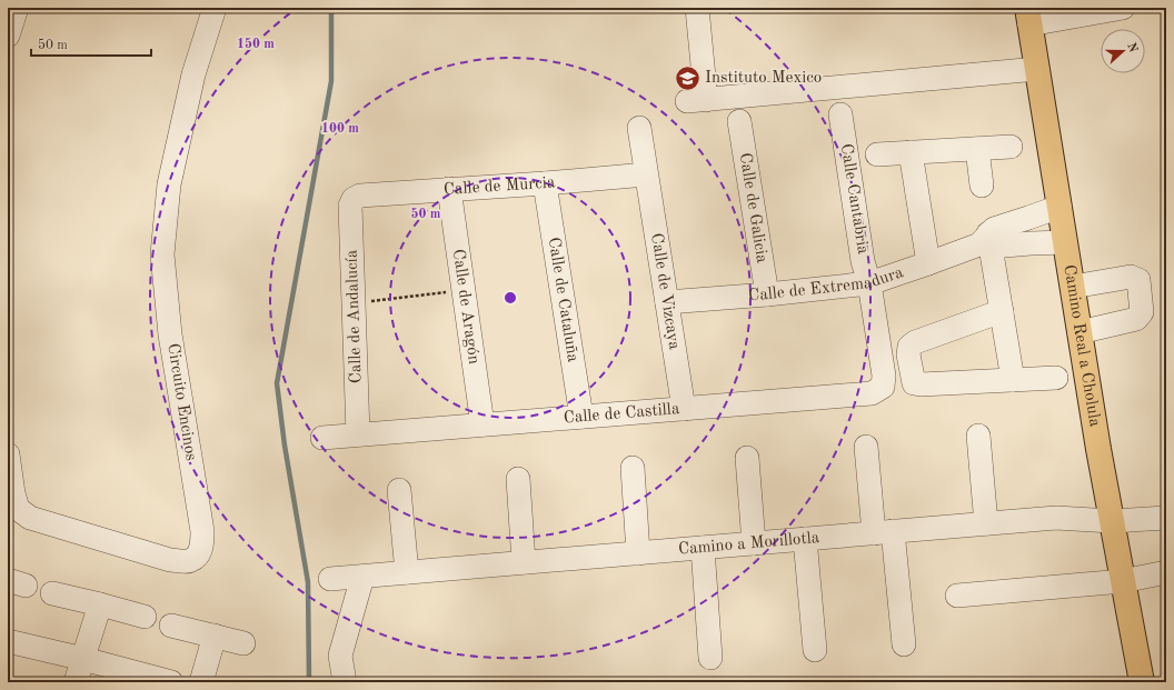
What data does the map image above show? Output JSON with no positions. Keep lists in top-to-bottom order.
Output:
{
  "streets": {
    "main road": ["Camino Real a Cholula"],
    "street": [
      "Calle de Murcia",
      "Calle Cantabria",
      "Calle de Galicia",
      "Calle de Extremadura",
      "Calle de Vizcaya",
      "Calle de Cataluña",
      "Calle de Aragón",
      "Calle de Andalucía",
      "Circuito Encinos",
      "Calle de Castilla",
      "Camino a Morillotla"
    ]
  },
  "crossings": [
    ["Calle de Murcia", "Calle de Vizcaya"],
    ["Calle de Murcia", "Calle de Cataluña"],
    ["Calle de Murcia", "Calle de Aragón"],
    ["Calle de Murcia", "Calle de Andalucía"],
    ["Calle Cantabria", "Calle de Extremadura"],
    ["Calle Cantabria", "Calle de Castilla"],
    ["Calle de Galicia", "Calle de Extremadura"],
    ["Calle de Extremadura", "Calle de Vizcaya"],
    ["Calle de Extremadura", "Camino Real a Cholula"],
    ["Calle de Vizcaya", "Calle de Castilla"],
    ["Calle de Cataluña", "Calle de Castilla"],
    ["Calle de Aragón", "Calle de Castilla"],
    ["Calle de Andalucía", "Calle de Castilla"],
    ["Camino Real a Cholula", "Camino a Morillotla"]
  ],
  "places": {
    "school or university": ["Instituto Mexico"]
  },
  "scale_bar": "50 m",
  "north": "right",
  "rings": ["150 m", "100 m", "50 m"]
}
